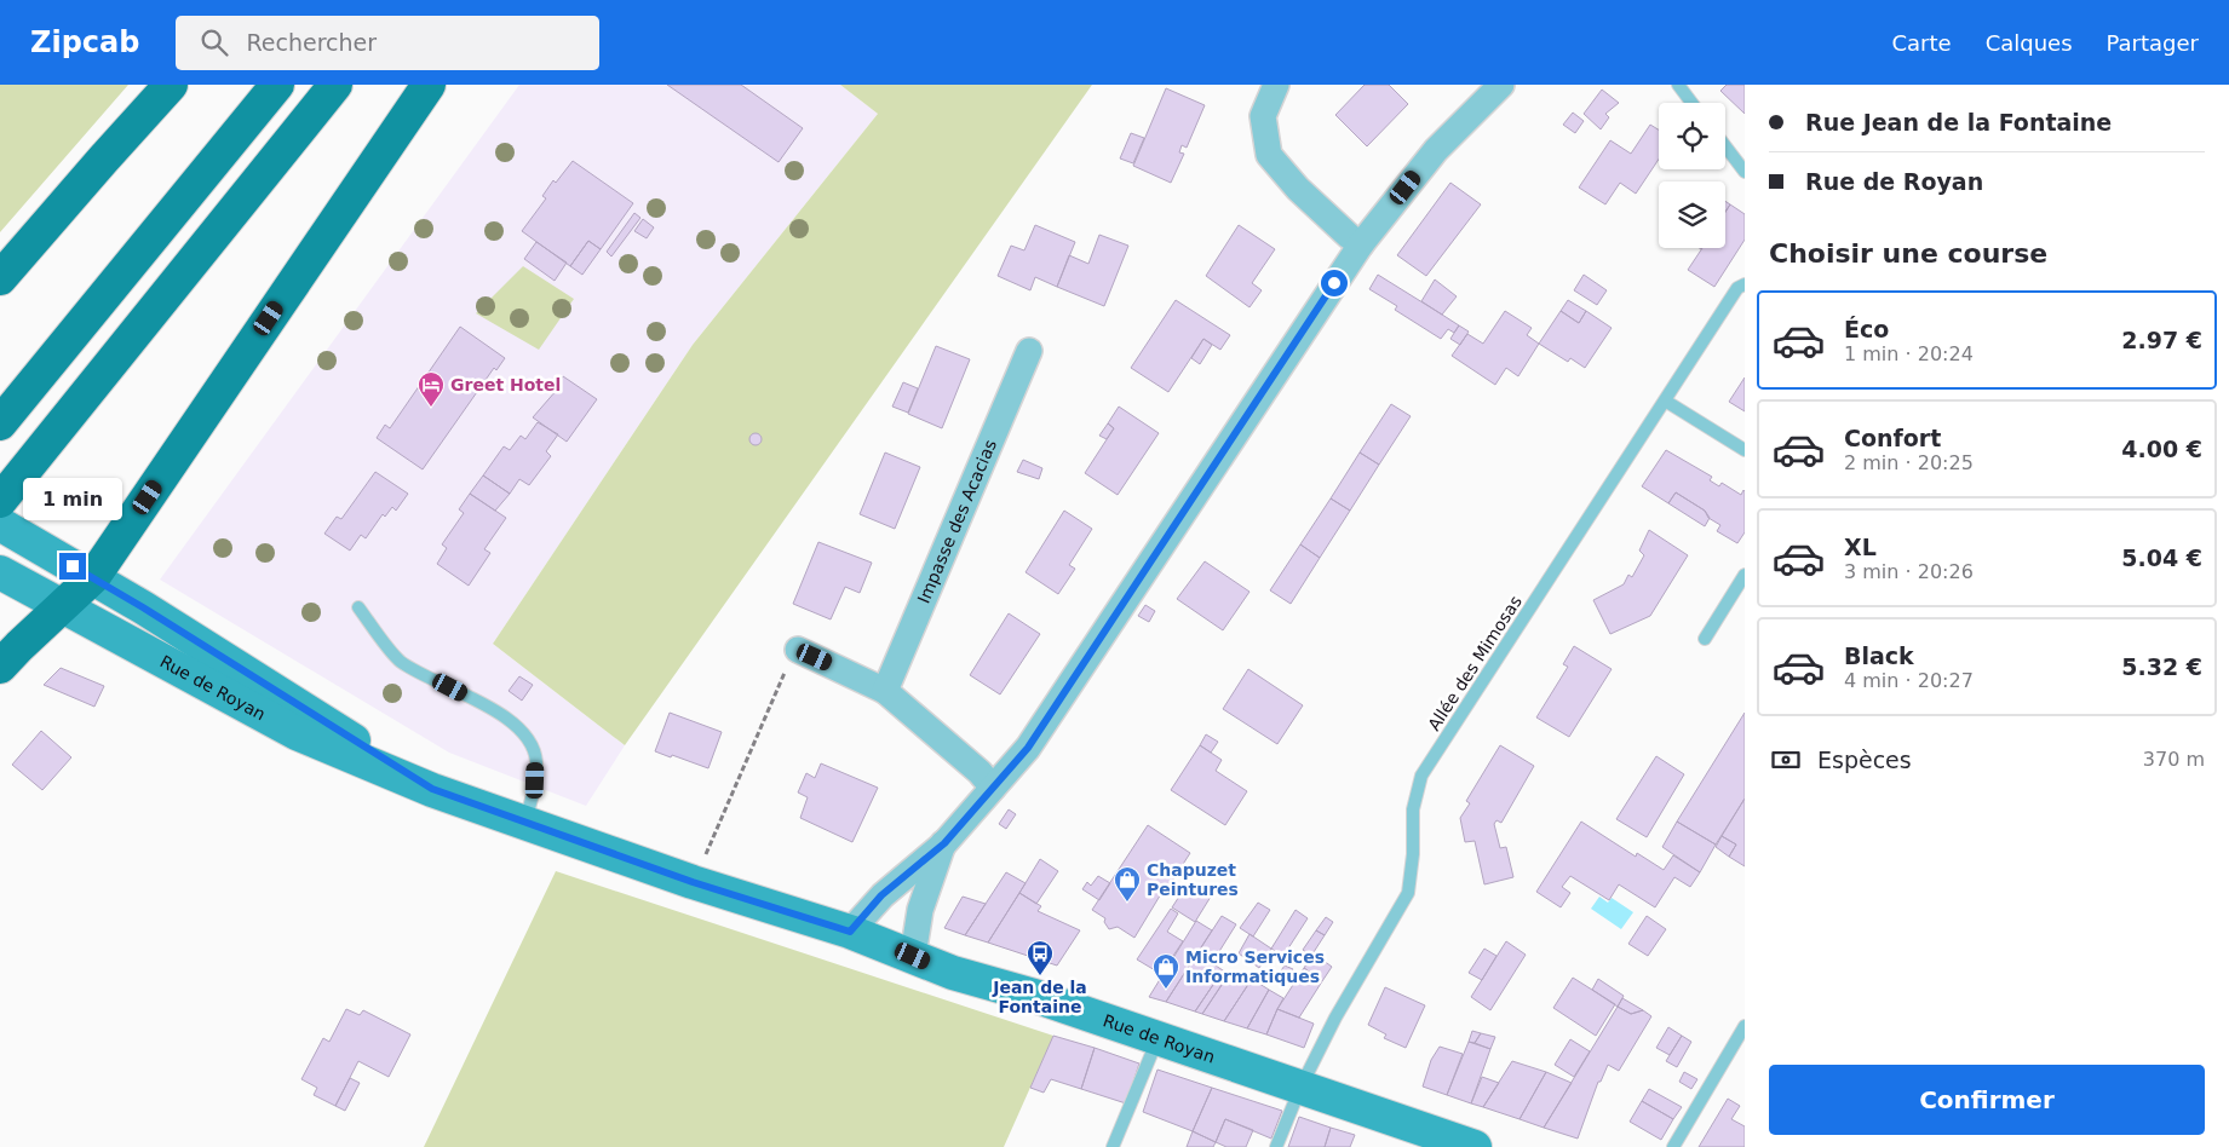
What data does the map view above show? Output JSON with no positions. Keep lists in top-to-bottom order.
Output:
{
  "streets": {
    "main road": ["Rue de Royan"],
    "street": ["Impasse des Acacias"],
    "lane": ["Allée des Mimosas"]
  },
  "crossings": [
    ["Allée des Mimosas", "Rue de Royan"]
  ],
  "places": {
    "hotel": ["Greet Hotel"],
    "shop": ["Chapuzet Peintures", "Micro Services Informatiques"],
    "bus stop": ["Jean de la Fontaine"]
  },
  "page": {
    "header": "Zipcab",
    "search": "Rechercher",
    "nav": ["Carte", "Calques", "Partager"],
    "banner": ["Rue Jean de la Fontaine", "Rue de Royan"],
    "heading": "Choisir une course",
    "list": [
      {
        "name": "Éco",
        "note": "1 min · 20:24",
        "value": "2.97 €"
      },
      {
        "name": "Confort",
        "note": "2 min · 20:25",
        "value": "4.00 €"
      },
      {
        "name": "XL",
        "note": "3 min · 20:26",
        "value": "5.04 €"
      },
      {
        "name": "Black",
        "note": "4 min · 20:27",
        "value": "5.32 €"
      }
    ],
    "bubble": "1 min",
    "pay": ["Espèces", "370 m"],
    "buttons": "Confirmer"
  }
}
